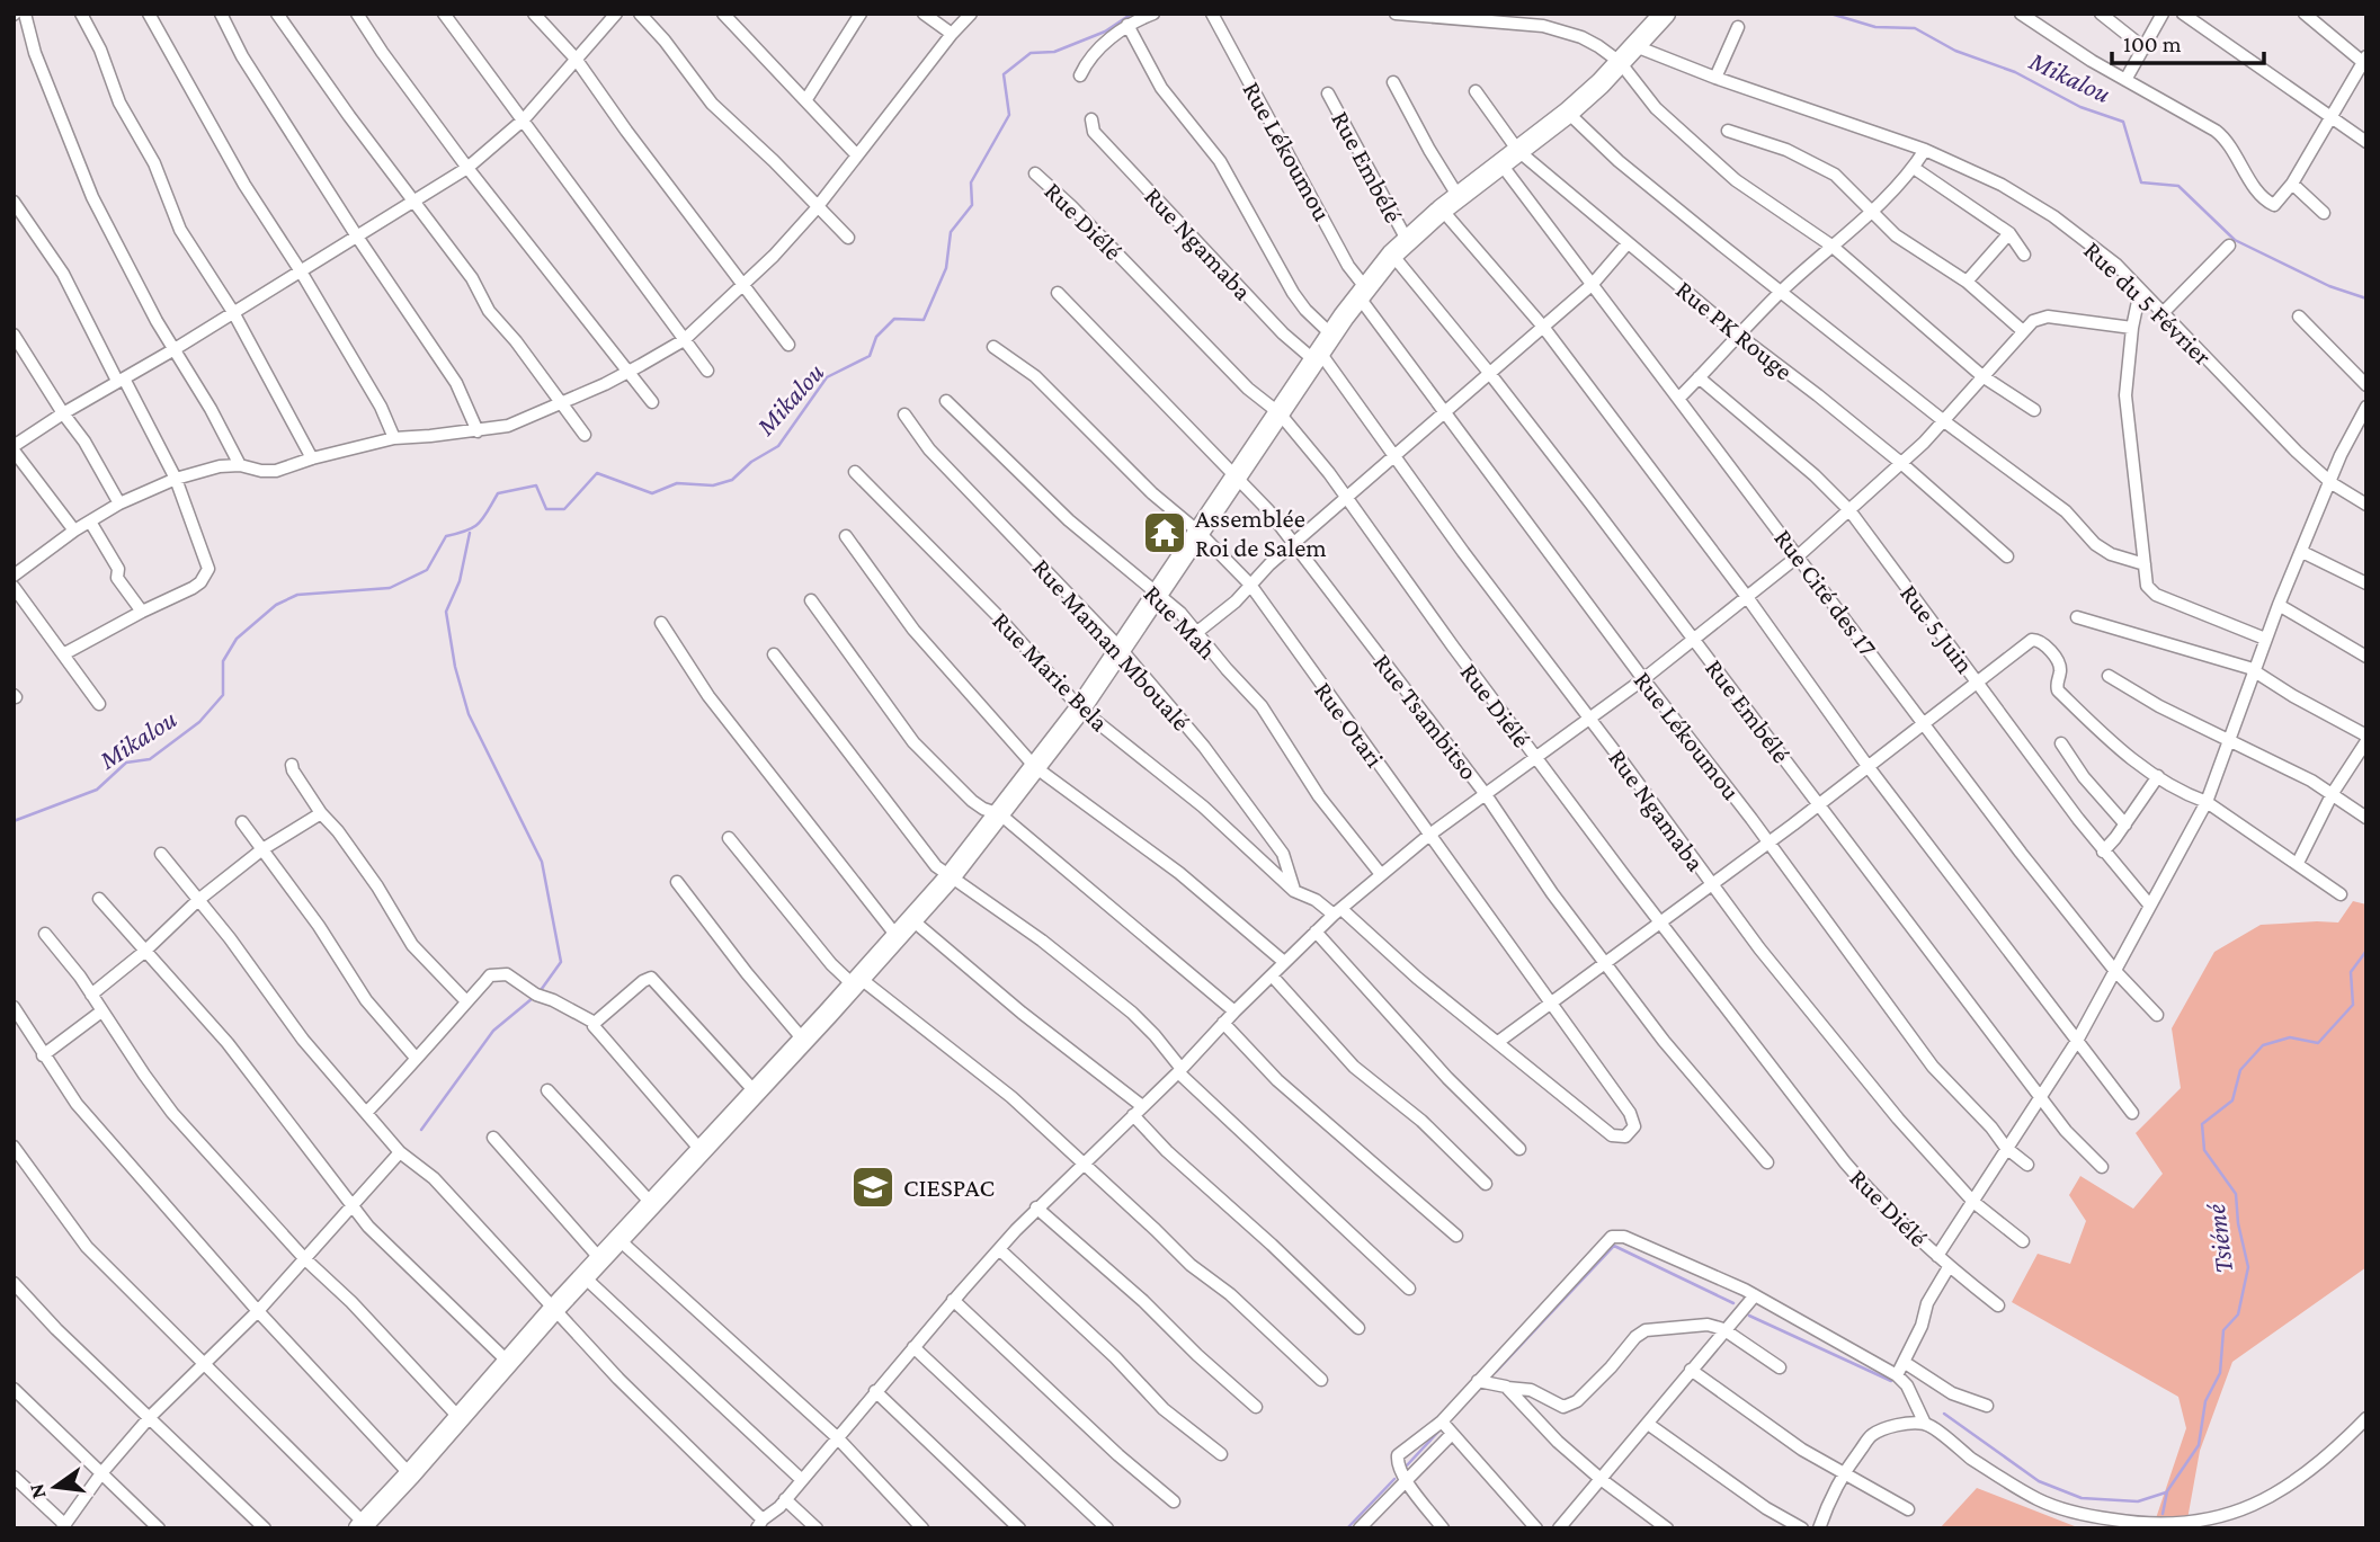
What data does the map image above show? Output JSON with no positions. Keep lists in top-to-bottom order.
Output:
{
  "streets": {
    "street": [
      "Rue Lékoumou",
      "Rue Embélé",
      "Rue Diélé",
      "Rue Ngamaba",
      "Rue du 5 Février",
      "Rue PK Rouge",
      "Rue Cité des 17",
      "Rue Mah",
      "Rue 5 Juin",
      "Rue Maman Mboualé",
      "Rue Marie Bela",
      "Rue Tsambitso",
      "Rue Otari"
    ]
  },
  "crossings": [
    ["Rue Maman Mboualé", "Rue Marie Bela"],
    ["Rue Marie Bela", "Rue Otari"]
  ],
  "water": ["Mikalou", "Tsiémé"],
  "places": {
    "temple": ["Assemblée Roi de Salem"],
    "school or university": ["CIESPAC"]
  },
  "scale_bar": "100 m",
  "north": "left"
}
